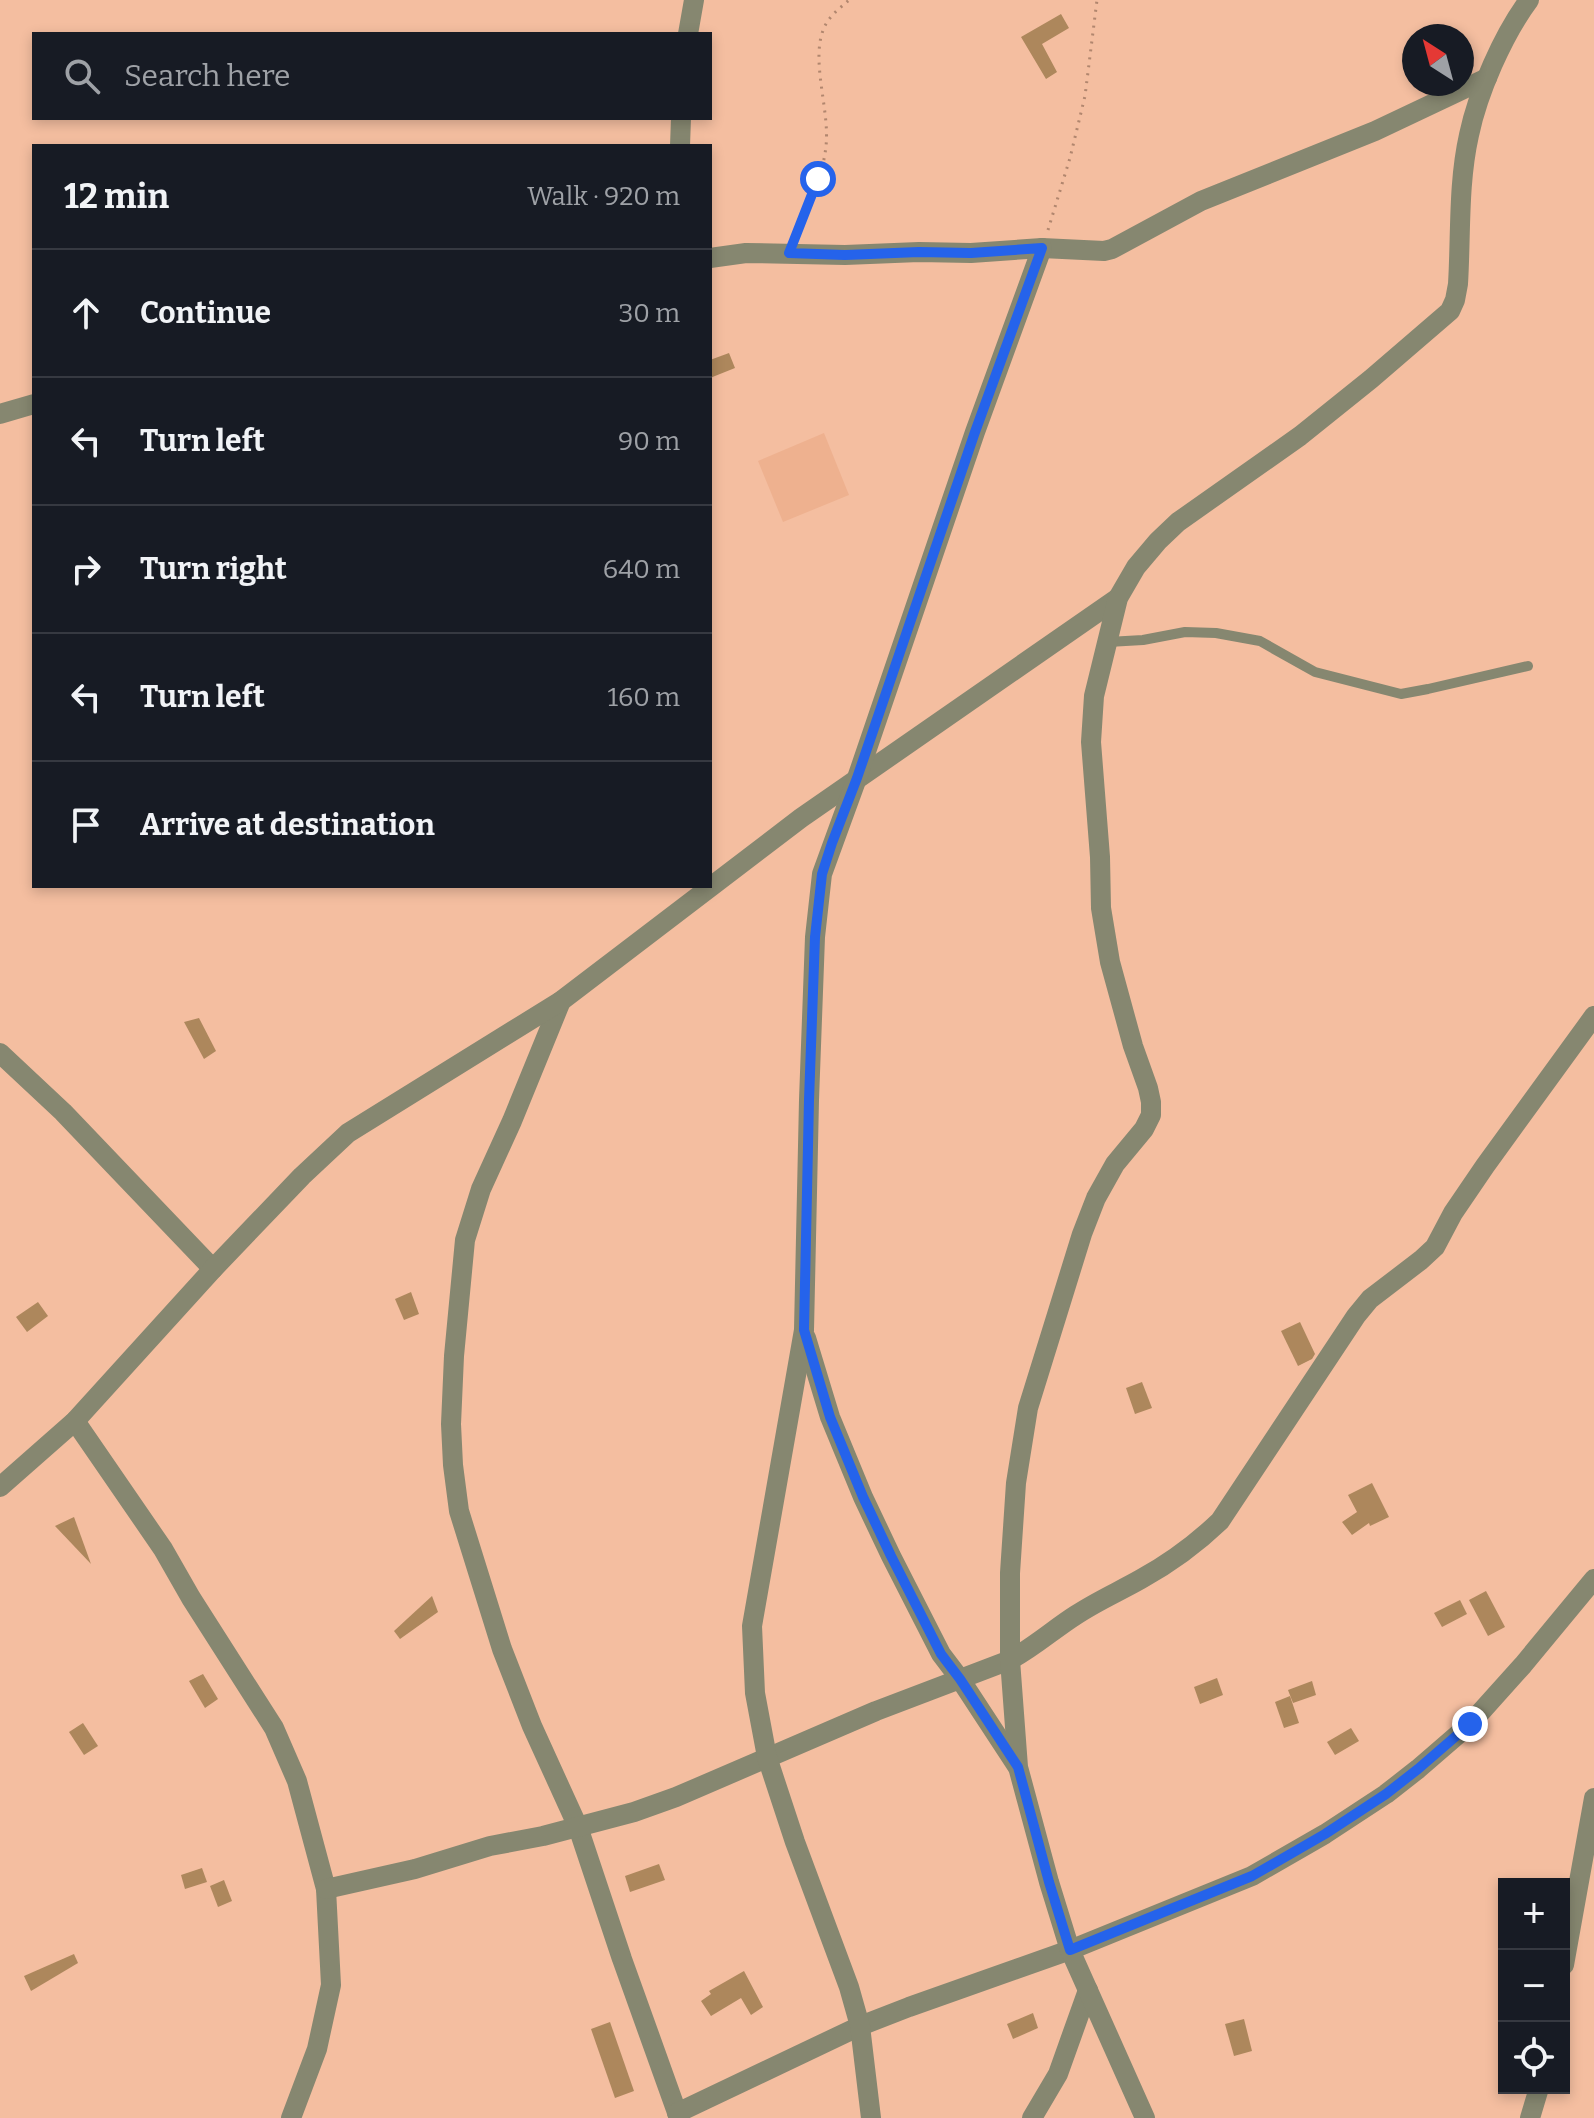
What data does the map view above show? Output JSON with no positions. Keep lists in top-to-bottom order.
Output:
{
  "north": "top left",
  "page": {
    "search": "Search here",
    "heading": ["12 min", "Walk · 920 m"],
    "list": [
      ["Continue", "30 m"],
      ["Turn left", "90 m"],
      ["Turn right", "640 m"],
      ["Turn left", "160 m"],
      "Arrive at destination"
    ],
    "map_buttons": ["+", "−"]
  }
}
